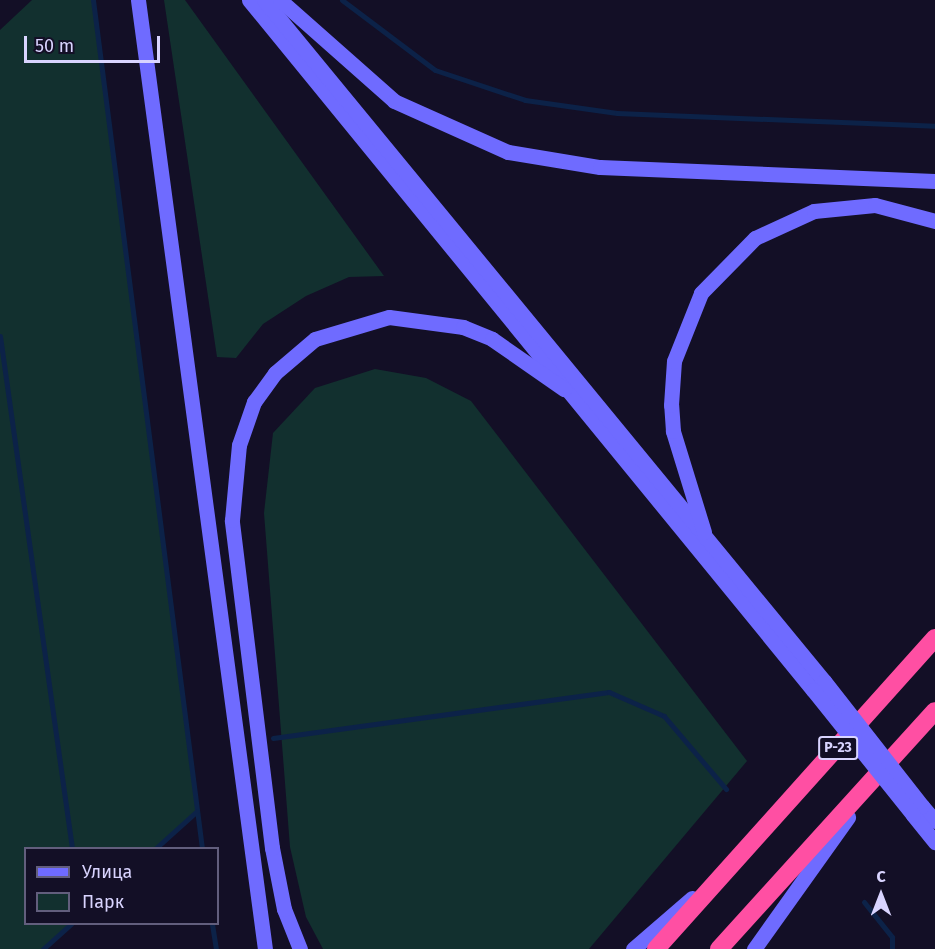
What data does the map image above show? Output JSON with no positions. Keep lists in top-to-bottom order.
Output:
{
  "streets": {
    "highway": ["Р-23"]
  },
  "legend": ["Улица", "Парк"],
  "scale_bar": "50 m",
  "north": "top"
}
